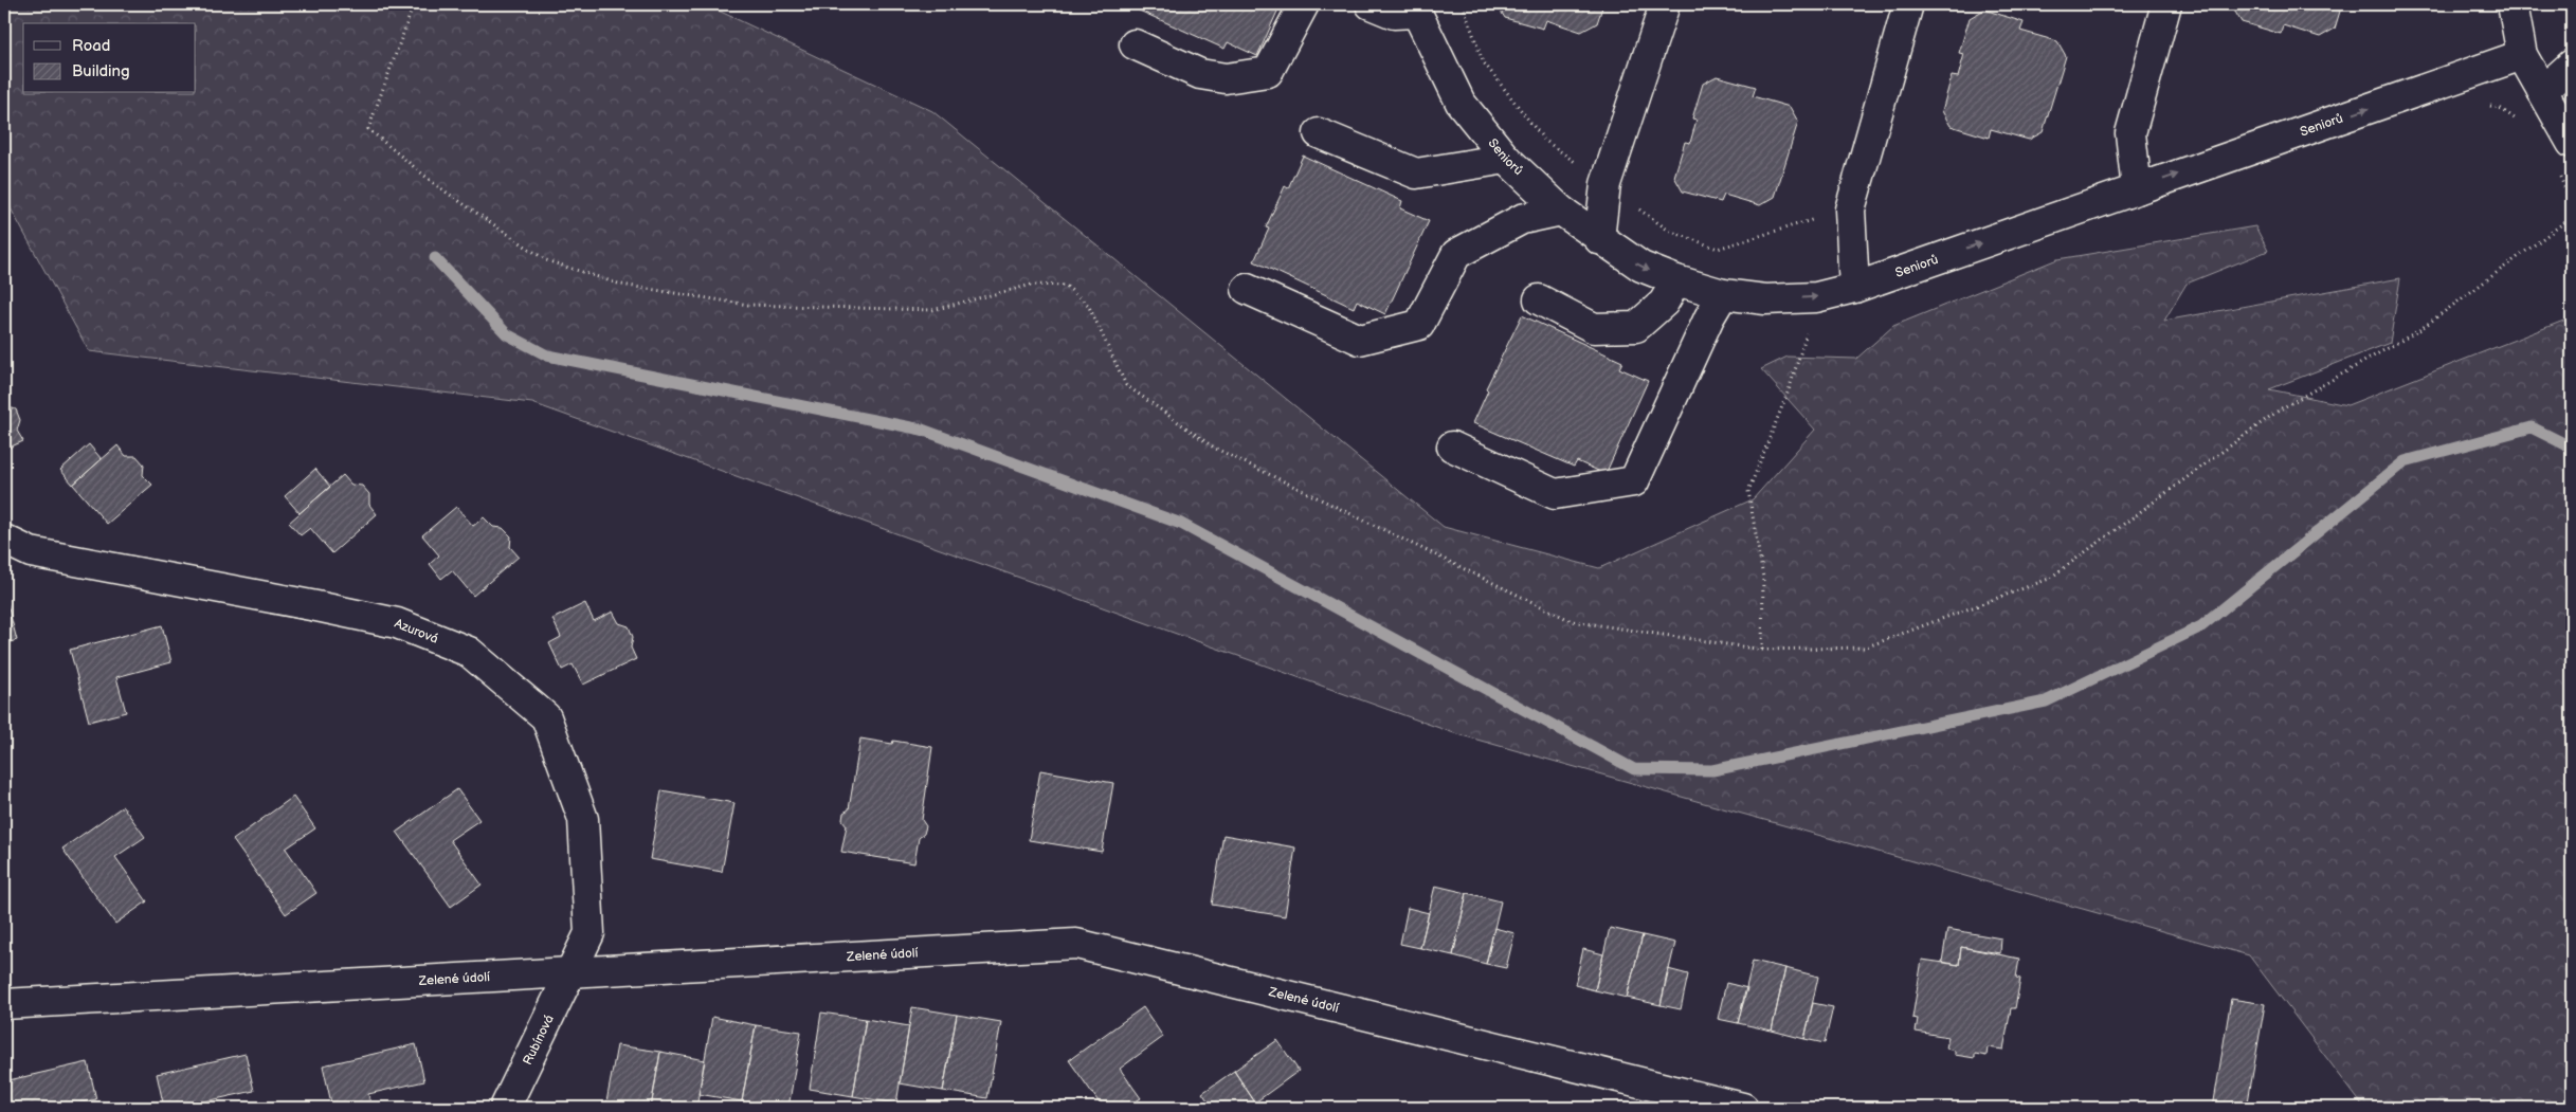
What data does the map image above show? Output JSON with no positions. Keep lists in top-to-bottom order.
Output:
{
  "streets": {
    "street": [
      "Seniorů",
      "Azurová",
      "Zelené údolí",
      "Rubínová"
    ]
  },
  "crossings": [
    ["Azurová", "Zelené údolí"],
    ["Azurová", "Rubínová"],
    ["Zelené údolí", "Rubínová"]
  ],
  "one_way": ["Seniorů"],
  "legend": ["Road", "Building"]
}
